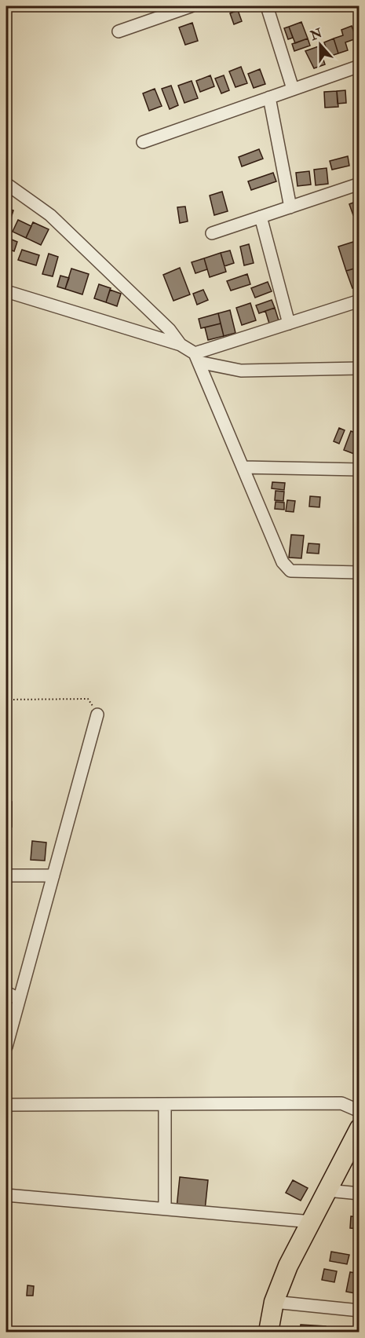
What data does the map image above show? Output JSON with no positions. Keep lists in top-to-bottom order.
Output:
{
  "north": "top"
}
